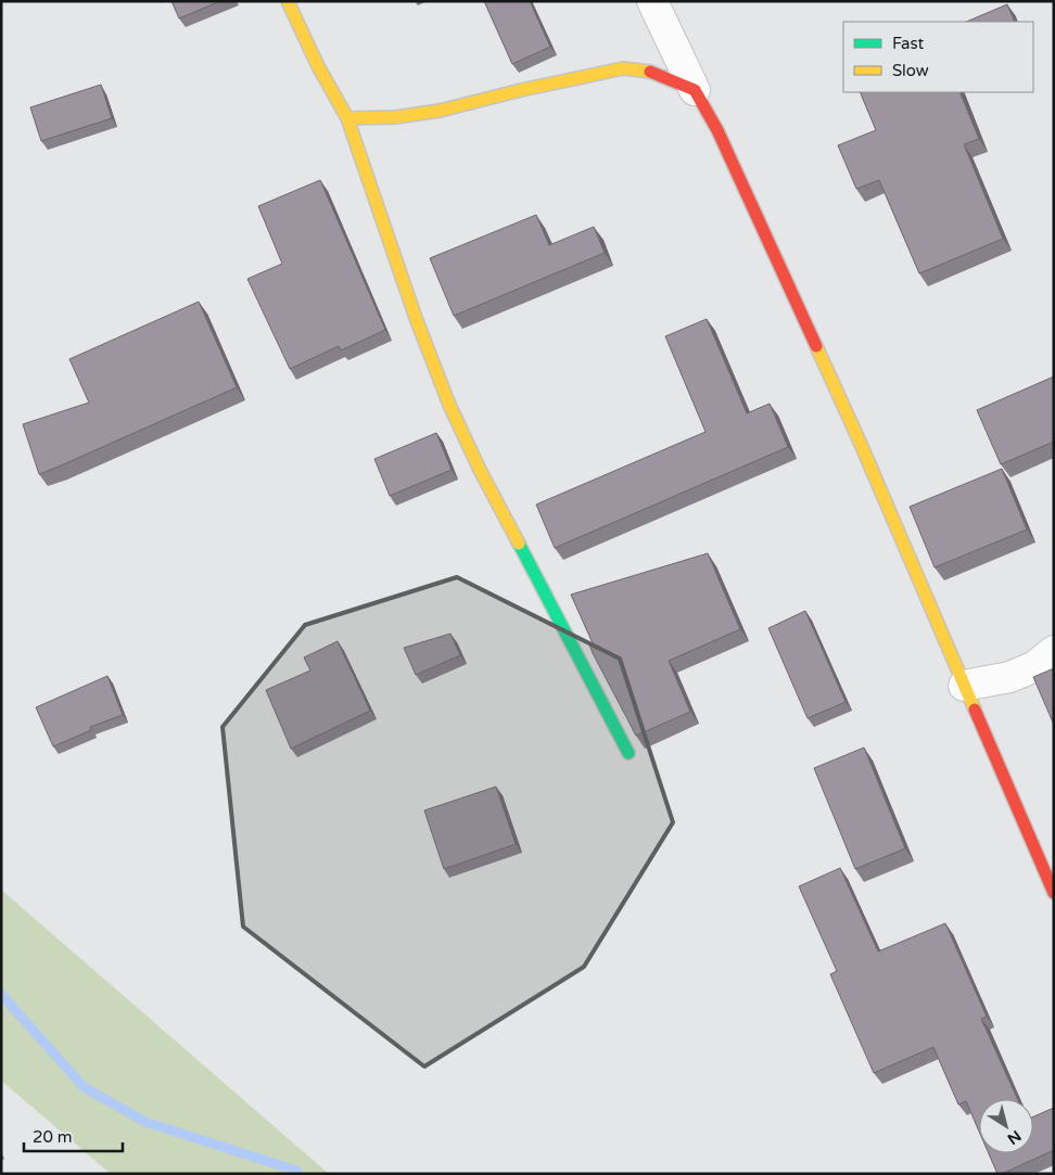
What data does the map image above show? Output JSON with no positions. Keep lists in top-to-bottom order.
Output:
{
  "legend": ["Fast", "Slow"],
  "scale_bar": "20 m",
  "north": "bottom right"
}
